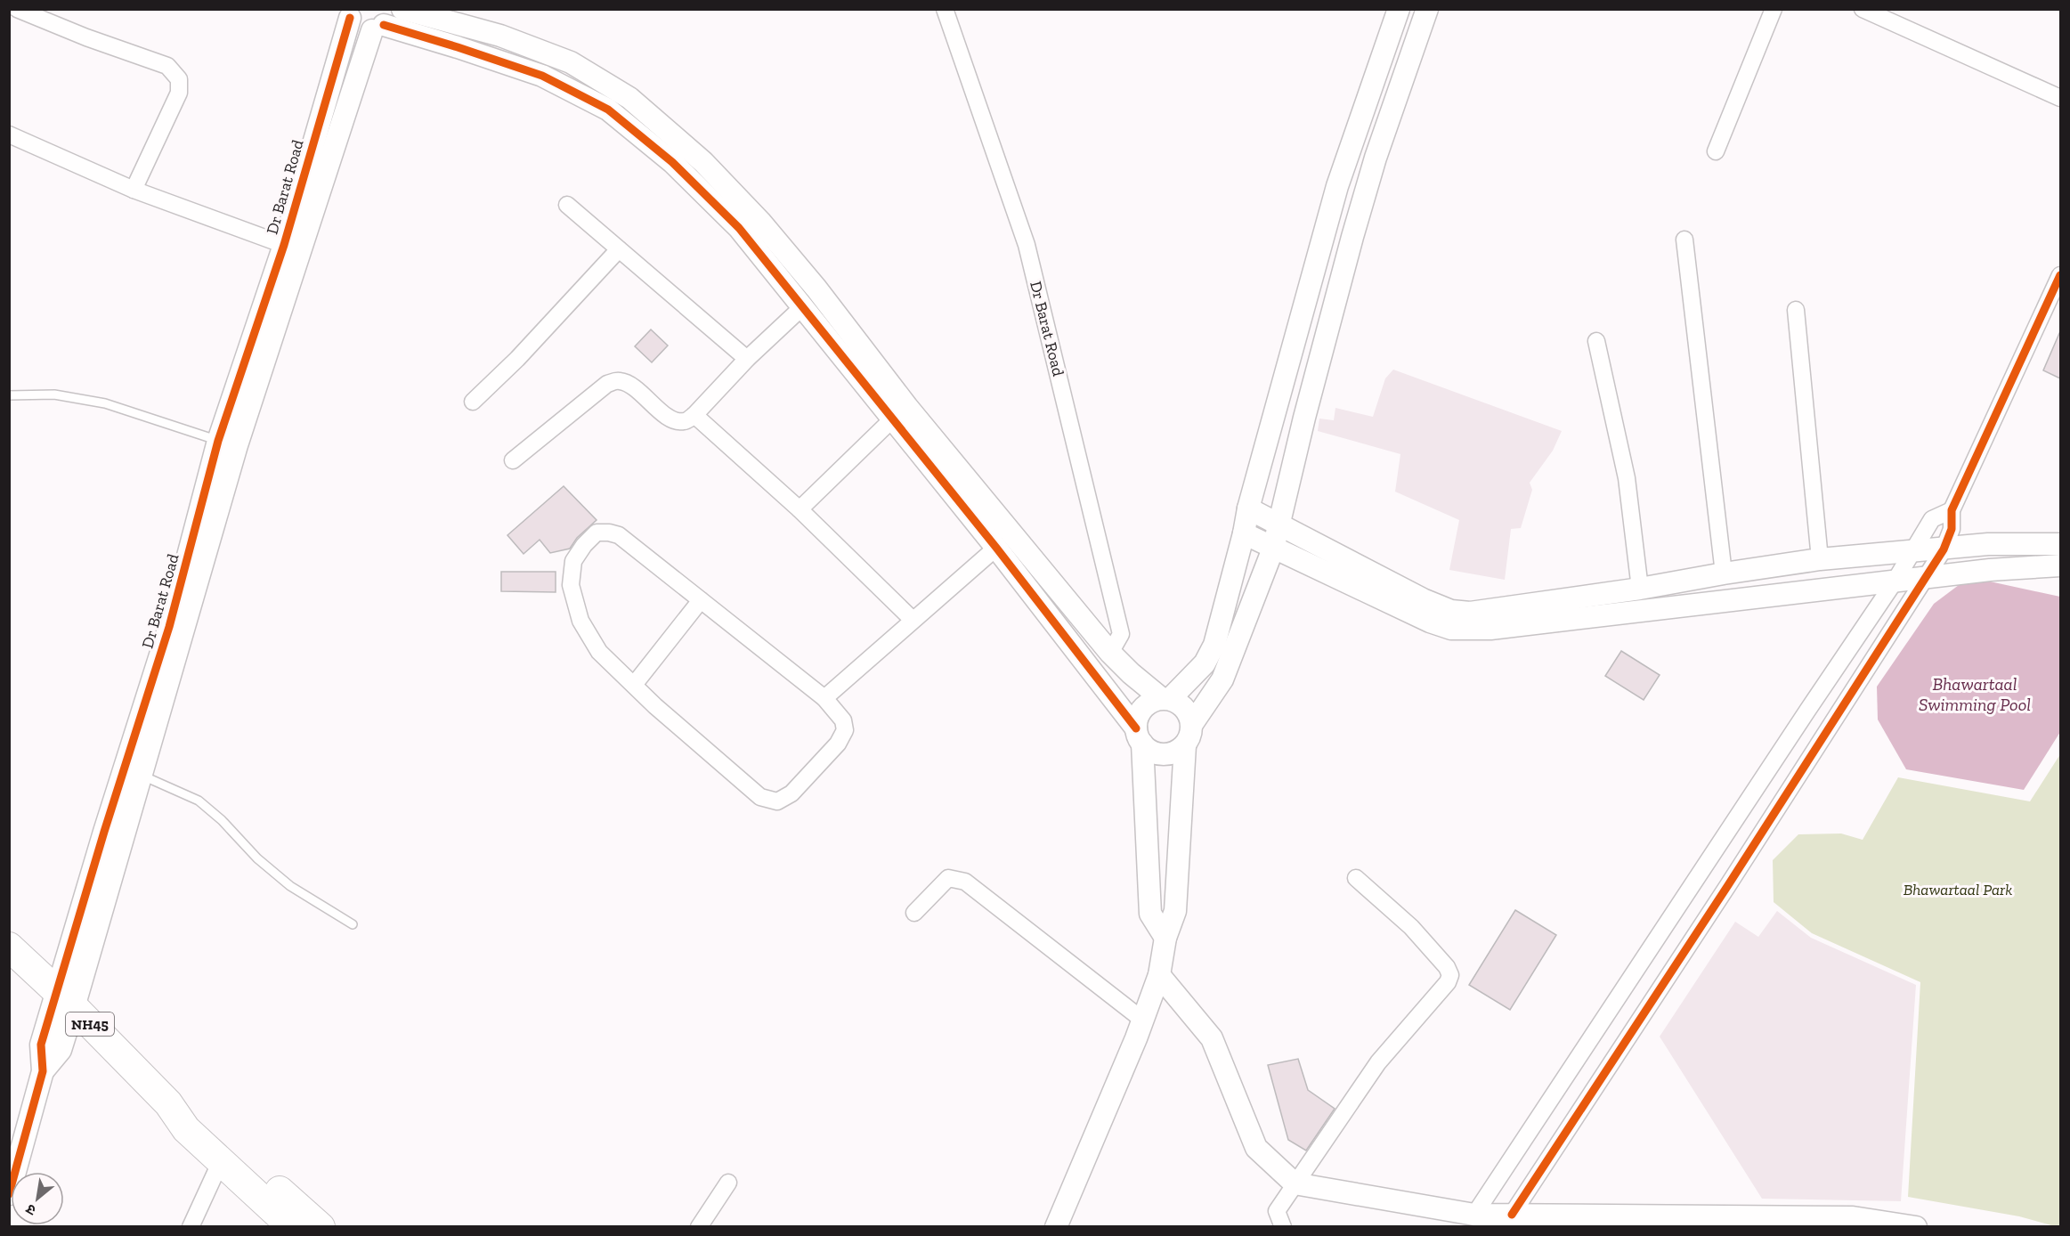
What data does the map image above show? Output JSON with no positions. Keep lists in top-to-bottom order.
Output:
{
  "streets": {
    "highway": ["NH45"],
    "street": ["Dr Barat Road"]
  },
  "crossings": [
    ["Dr Barat Road", "NH45"]
  ],
  "water": ["Bhawartaal Swimming Pool"],
  "parks": ["Bhawartaal Park"],
  "north": "bottom left"
}
